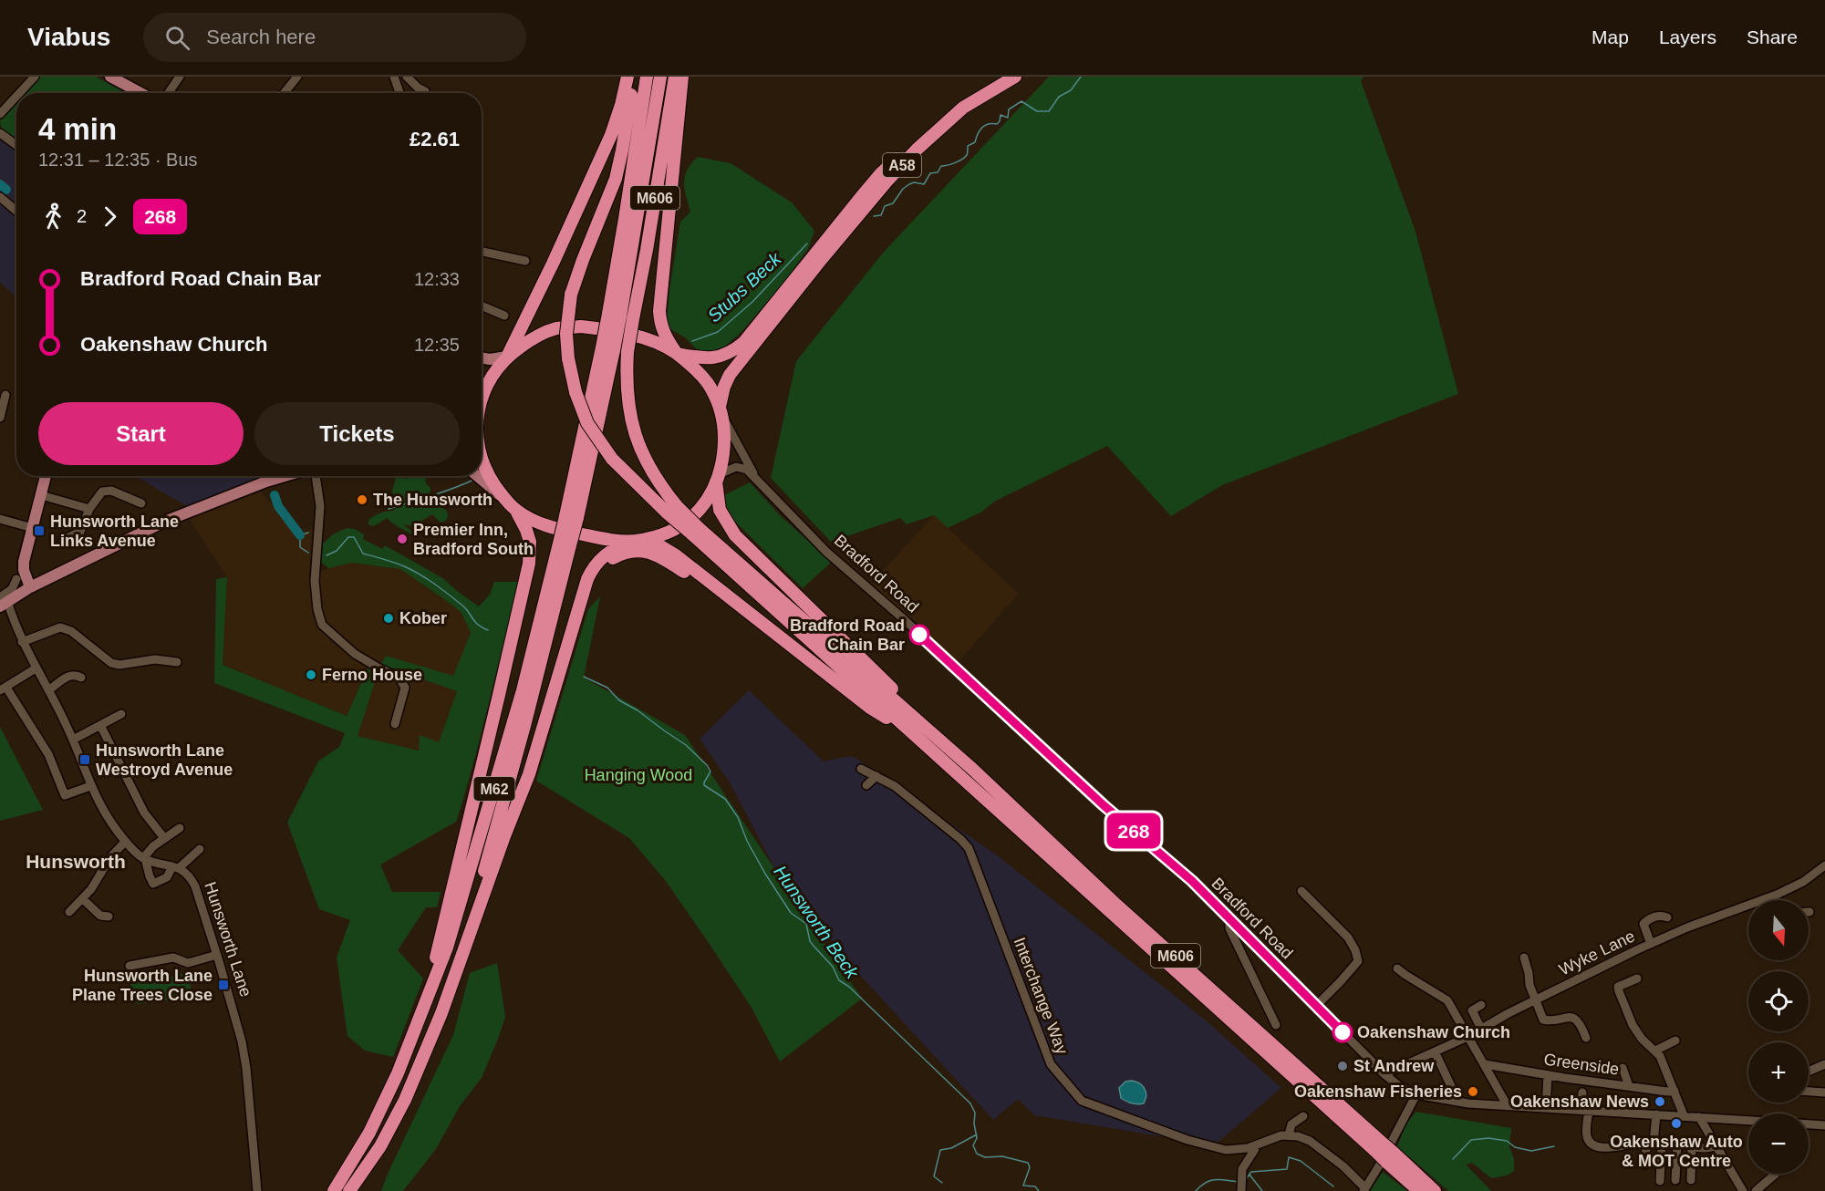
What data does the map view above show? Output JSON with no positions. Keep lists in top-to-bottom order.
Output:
{
  "streets": {
    "highway": ["A58", "M606", "M62"],
    "street": [
      "Bradford Road",
      "Hunsworth Lane",
      "Wyke Lane",
      "Interchange Way",
      "Greenside"
    ]
  },
  "crossings": [
    ["A58", "Bradford Road"],
    ["M606", "Bradford Road"],
    ["M606", "M62"],
    ["Bradford Road", "Wyke Lane"]
  ],
  "districts": ["Hunsworth"],
  "water": ["Stubs Beck", "Hunsworth Beck"],
  "parks": ["Hanging Wood"],
  "places": {
    "other": [
      "The Hunsworth",
      "Premier Inn, Bradford South",
      "Kober",
      "Bradford Road Chain Bar",
      "Ferno House",
      "Oakenshaw Church",
      "St Andrew",
      "Oakenshaw Fisheries",
      "Oakenshaw News",
      "Oakenshaw Auto & MOT Centre"
    ],
    "transit": ["Hunsworth Lane Links Avenue", "Hunsworth Lane Westroyd Avenue", "Hunsworth Lane Plane Trees Close"]
  },
  "lines": ["bus line 268"],
  "north": "bottom",
  "page": {
    "header": "Viabus",
    "search": "Search here",
    "nav": ["Map", "Layers", "Share"],
    "on_map": "268",
    "heading": ["4 min", "12:31 – 12:35 · Bus", "£2.61"],
    "legs": ["2", "268"],
    "list": [
      {
        "name": "Bradford Road Chain Bar",
        "value": "12:33"
      },
      {
        "name": "Oakenshaw Church",
        "value": "12:35"
      }
    ],
    "buttons": ["Start", "Tickets"],
    "map_buttons": ["+", "−"]
  }
}
